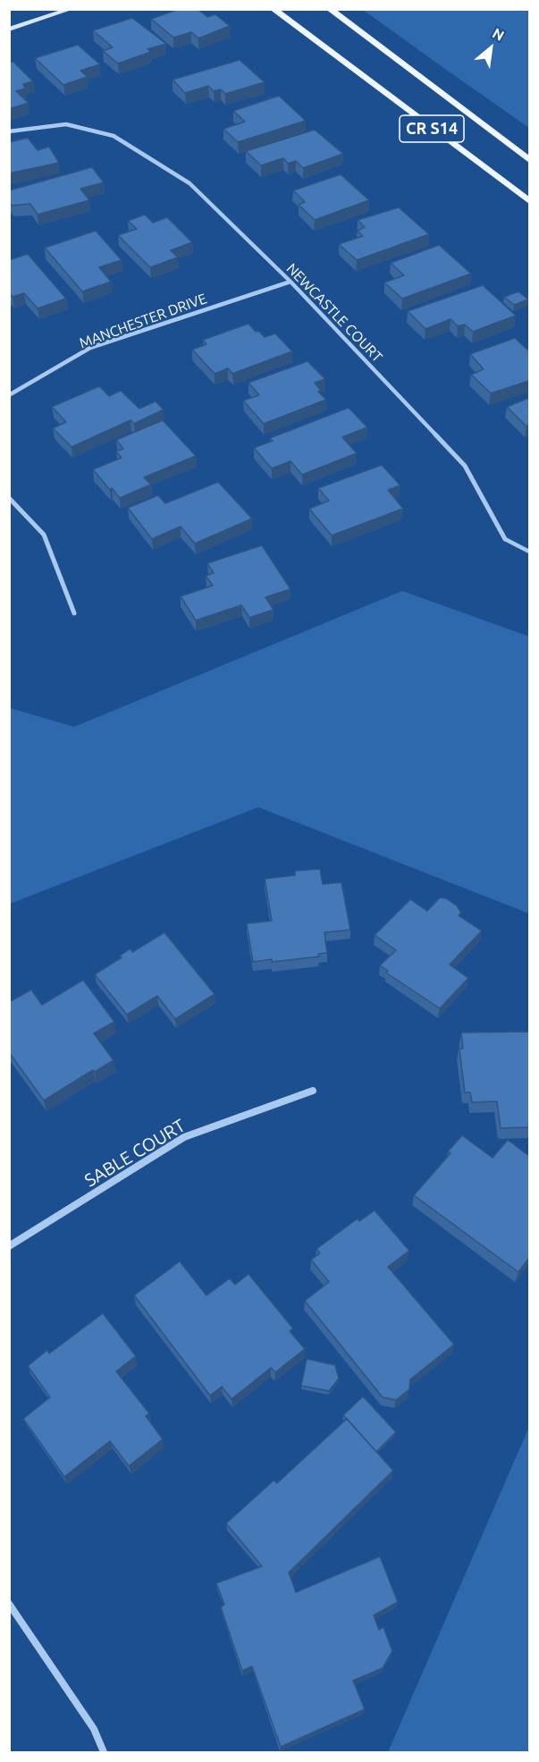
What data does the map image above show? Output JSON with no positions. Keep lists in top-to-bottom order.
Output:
{
  "streets": {
    "main road": ["CR S14"],
    "street": ["NEWCASTLE COURT", "MANCHESTER DRIVE", "SABLE COURT"]
  },
  "crossings": [
    ["NEWCASTLE COURT", "MANCHESTER DRIVE"]
  ],
  "north": "top right"
}
